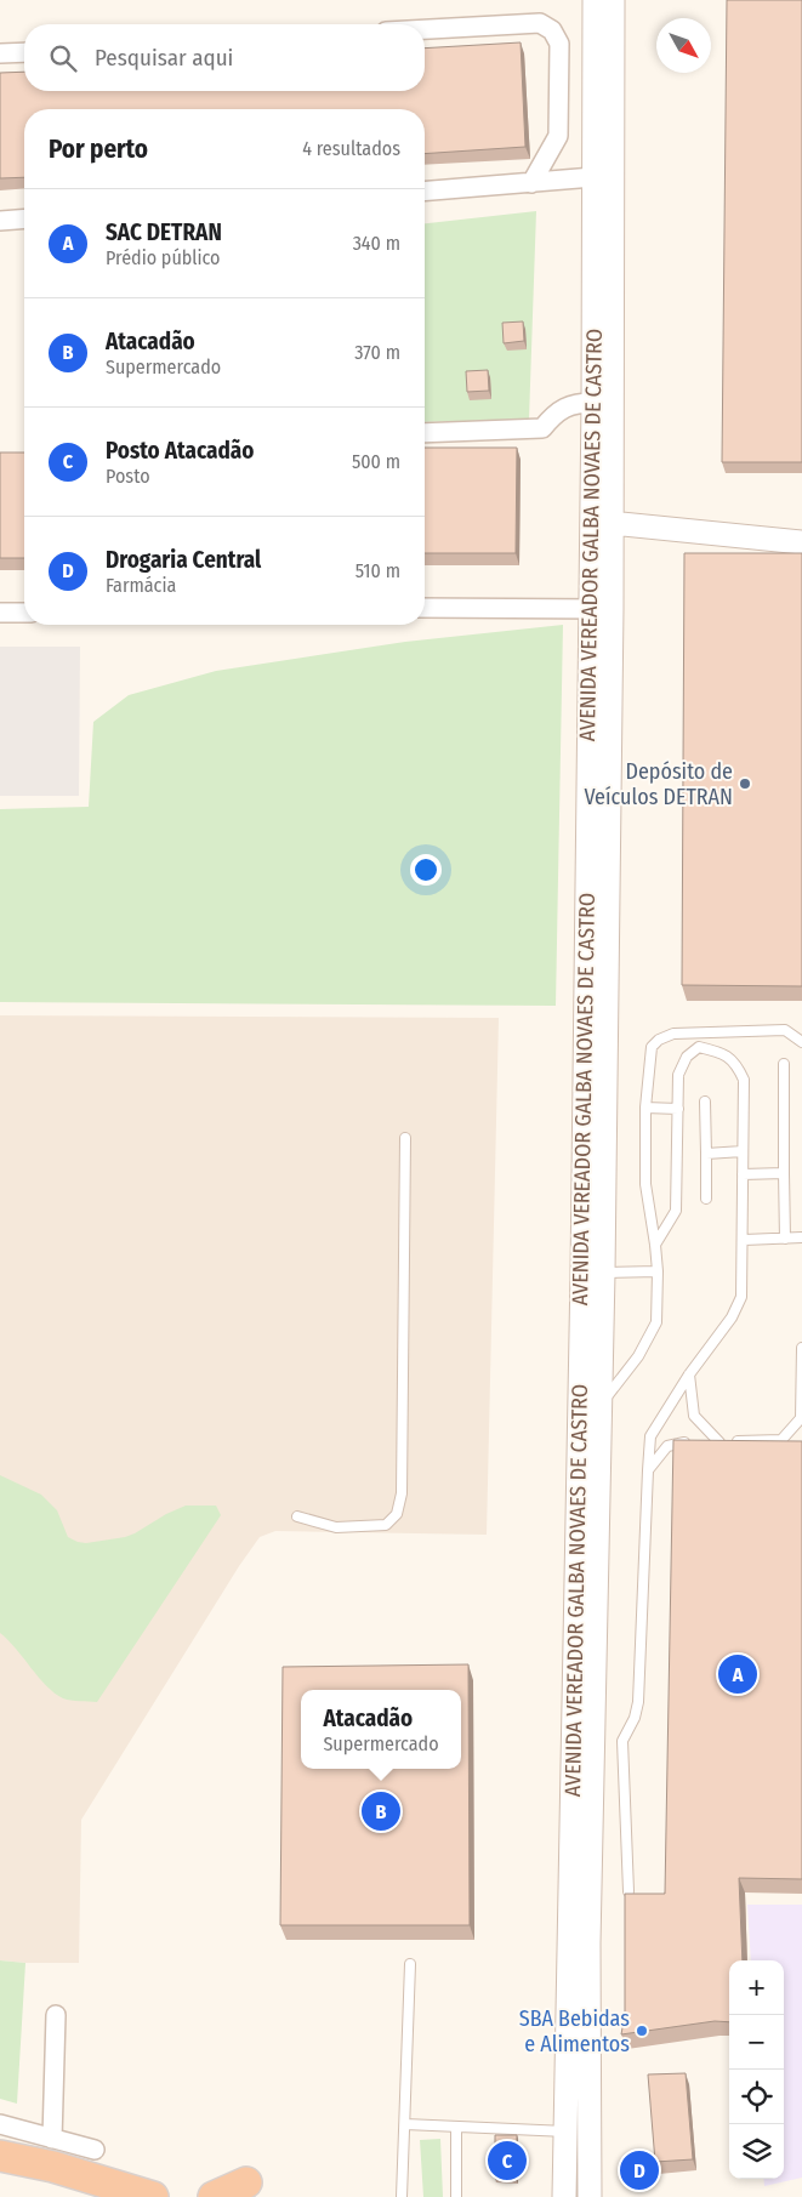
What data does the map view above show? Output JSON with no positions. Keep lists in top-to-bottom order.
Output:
{
  "streets": {
    "street": ["AVENIDA VEREADOR GALBA NOVAES DE CASTRO"]
  },
  "places": ["Depósito de Veículos DETRAN", "SBA Bebidas e Alimentos"],
  "north": "bottom right",
  "page": {
    "search": "Pesquisar aqui",
    "heading": ["Por perto", "4 resultados"],
    "list": [
      {
        "mark": "A",
        "name": "SAC DETRAN",
        "note": "Prédio público",
        "value": "340 m"
      },
      {
        "mark": "B",
        "name": "Atacadão",
        "note": "Supermercado",
        "value": "370 m"
      },
      {
        "mark": "C",
        "name": "Posto Atacadão",
        "note": "Posto",
        "value": "500 m"
      },
      {
        "mark": "D",
        "name": "Drogaria Central",
        "note": "Farmácia",
        "value": "510 m"
      }
    ],
    "pins": [
      "A",
      "B",
      "C",
      "D"
    ],
    "popup": ["Atacadão", "Supermercado"],
    "map_buttons": ["+", "−"]
  }
}
